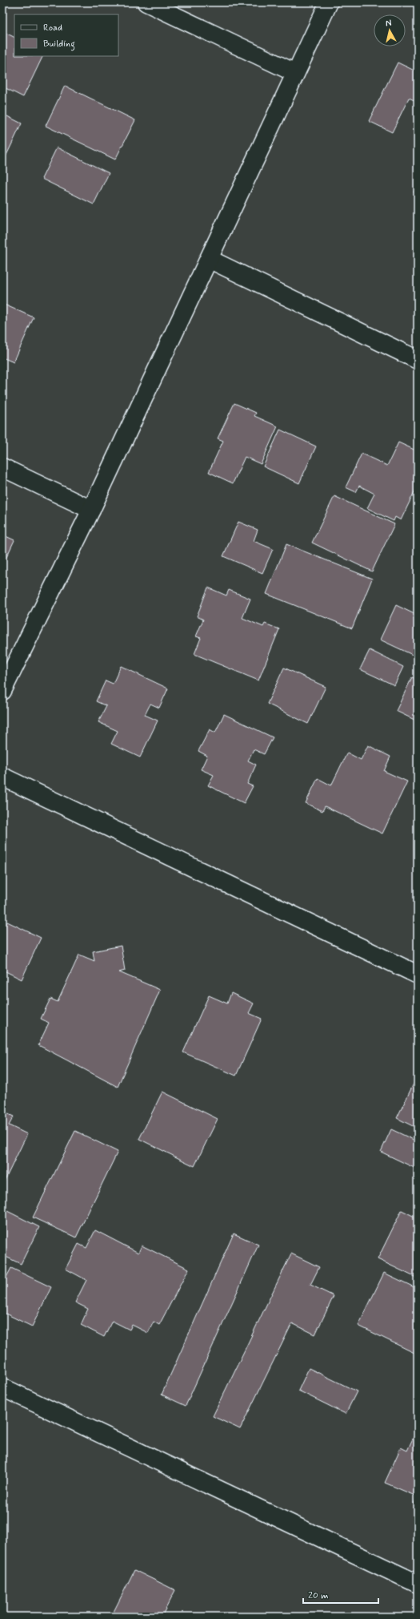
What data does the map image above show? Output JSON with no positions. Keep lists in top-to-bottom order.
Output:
{
  "legend": ["Road", "Building"],
  "scale_bar": "20 m",
  "north": "top"
}
